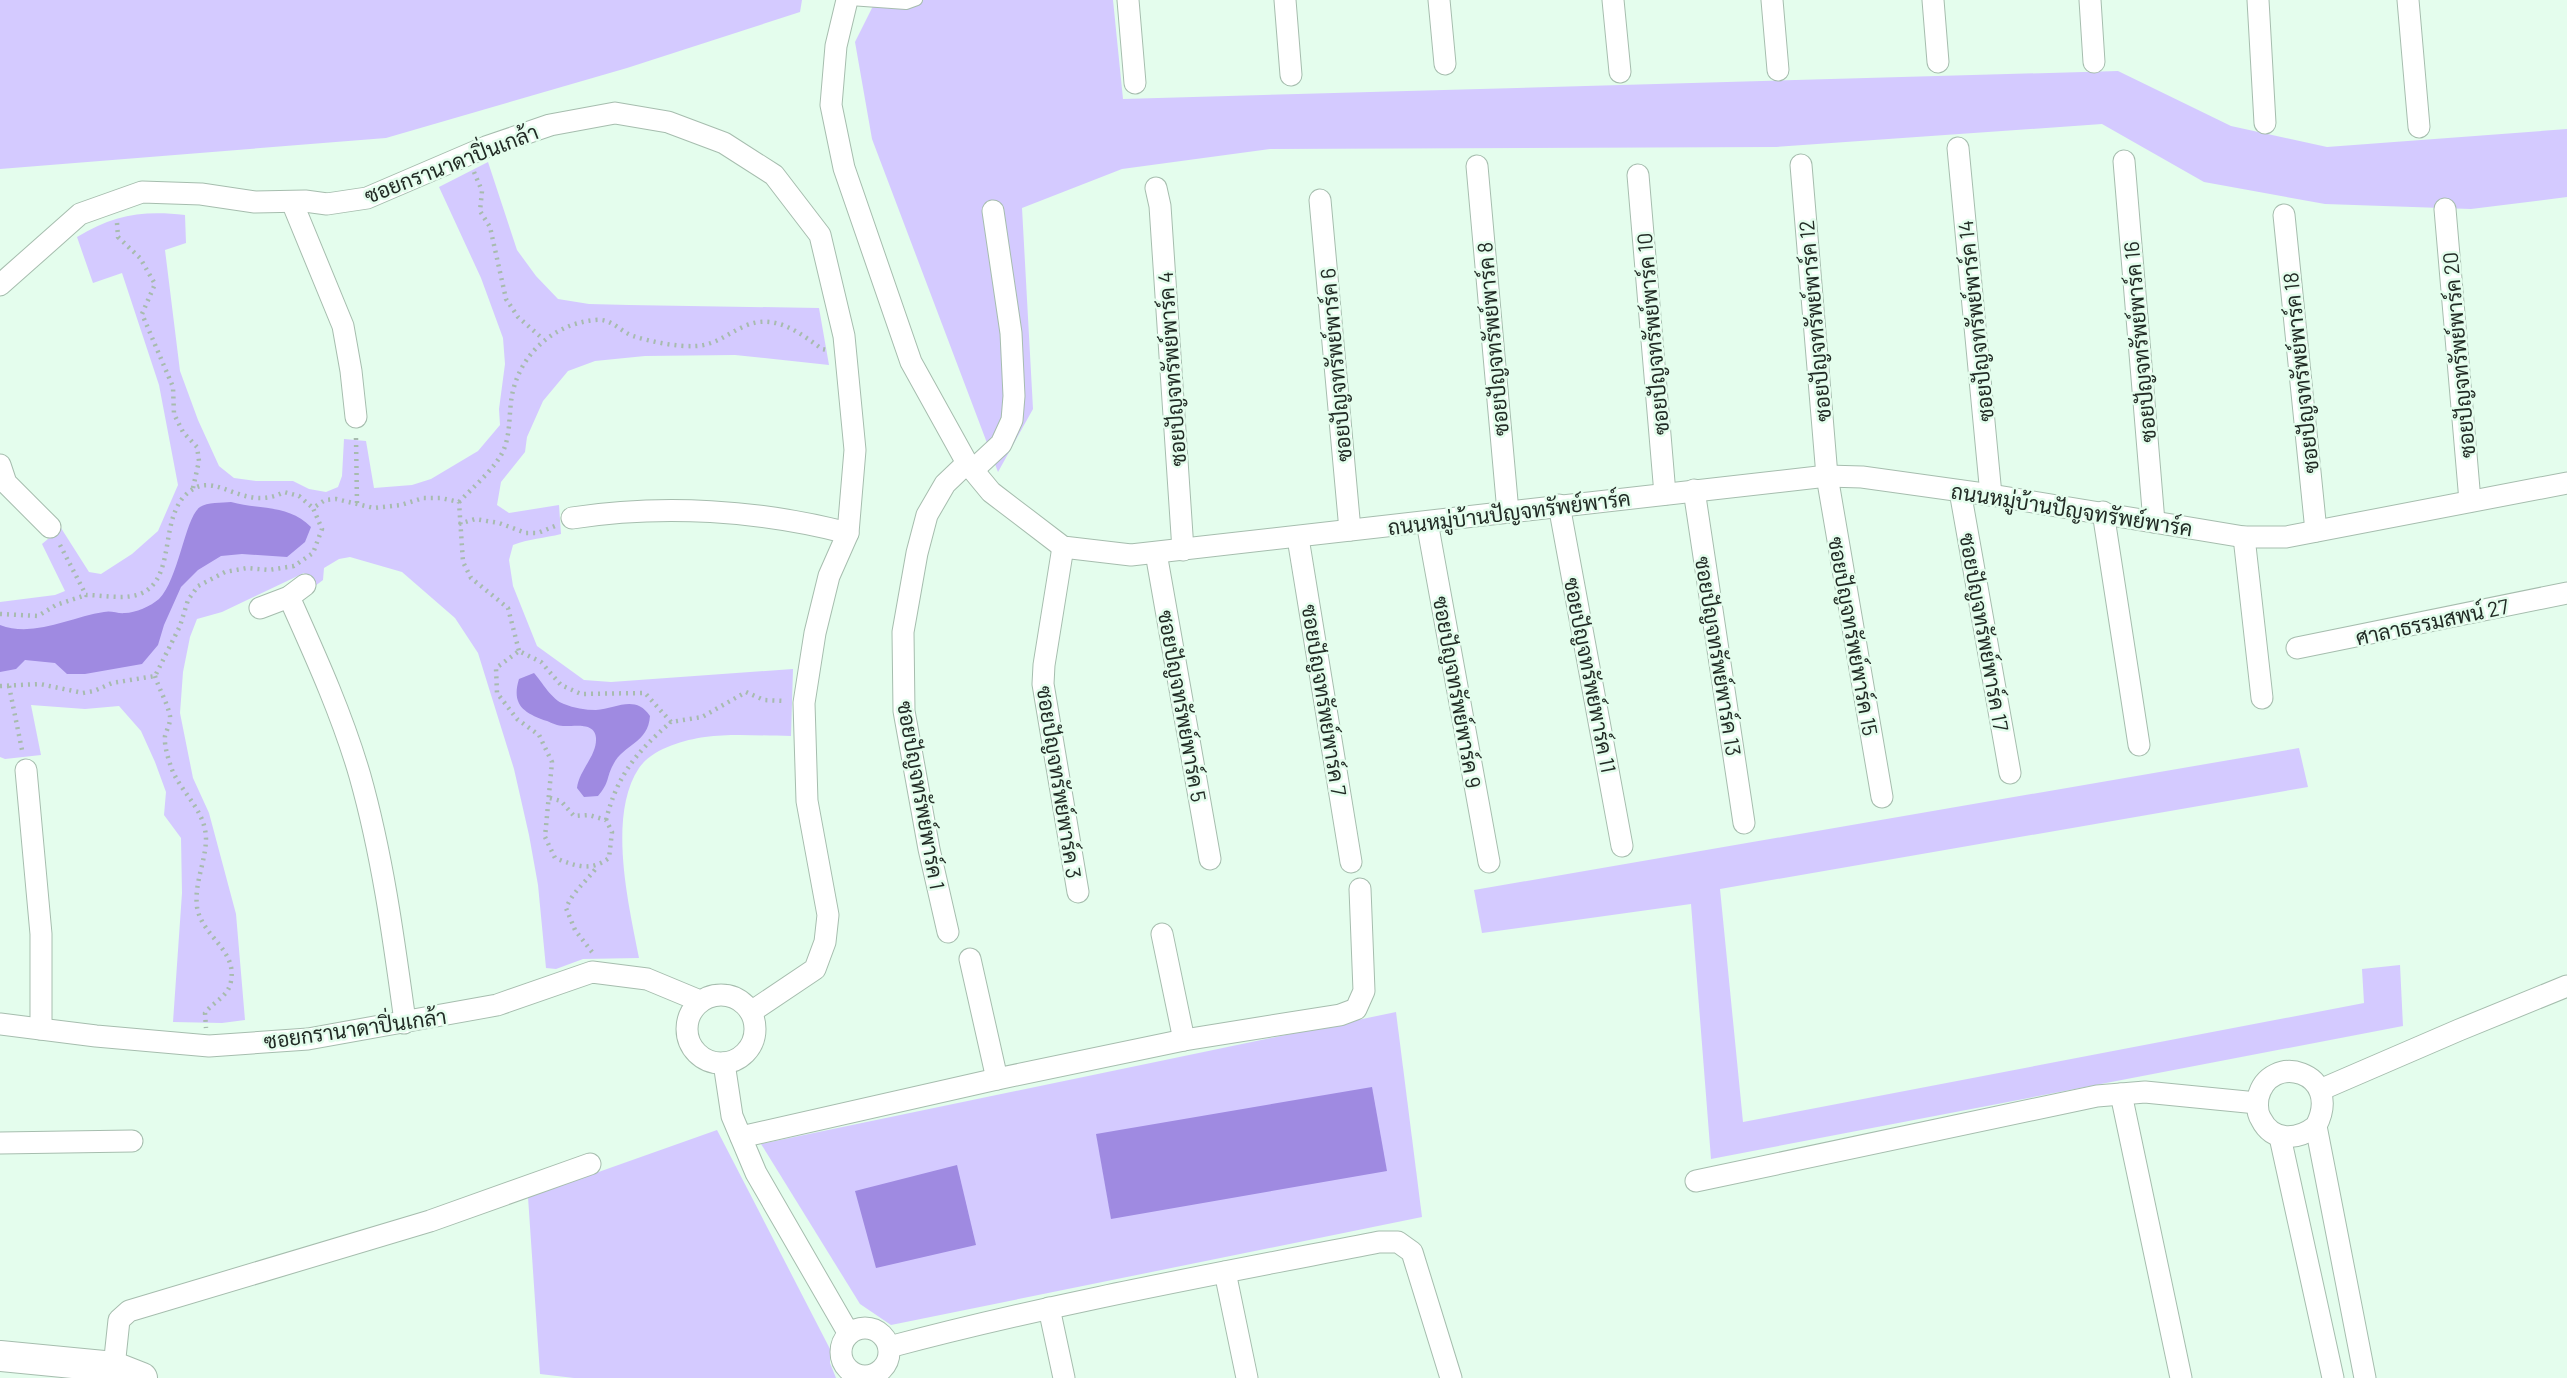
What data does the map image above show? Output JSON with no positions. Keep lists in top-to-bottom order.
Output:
{
  "streets": {
    "street": [
      "ซอยกรานาดาปิ่นเกล้า",
      "ซอยปัญจทรัพย์พาร์ค 12",
      "ซอยปัญจทรัพย์พาร์ค 14",
      "ซอยปัญจทรัพย์พาร์ค 10",
      "ซอยปัญจทรัพย์พาร์ค 8",
      "ซอยปัญจทรัพย์พาร์ค 16",
      "ซอยปัญจทรัพย์พาร์ค 20",
      "ซอยปัญจทรัพย์พาร์ค 6",
      "ซอยปัญจทรัพย์พาร์ค 4",
      "ซอยปัญจทรัพย์พาร์ค 18",
      "ถนนหมู่บ้านปัญจทรัพย์พาร์ค",
      "ศาลาธรรมสพน์ 27",
      "ซอยปัญจทรัพย์พาร์ค 17",
      "ซอยปัญจทรัพย์พาร์ค 15",
      "ซอยปัญจทรัพย์พาร์ค 13",
      "ซอยปัญจทรัพย์พาร์ค 11",
      "ซอยปัญจทรัพย์พาร์ค 9",
      "ซอยปัญจทรัพย์พาร์ค 7",
      "ซอยปัญจทรัพย์พาร์ค 5",
      "ซอยปัญจทรัพย์พาร์ค 3",
      "ซอยปัญจทรัพย์พาร์ค 1"
    ]
  },
  "crossings": [
    ["ซอยปัญจทรัพย์พาร์ค 12", "ถนนหมู่บ้านปัญจทรัพย์พาร์ค"],
    ["ซอยปัญจทรัพย์พาร์ค 12", "ซอยปัญจทรัพย์พาร์ค 15"],
    ["ซอยปัญจทรัพย์พาร์ค 14", "ถนนหมู่บ้านปัญจทรัพย์พาร์ค"],
    ["ซอยปัญจทรัพย์พาร์ค 10", "ถนนหมู่บ้านปัญจทรัพย์พาร์ค"],
    ["ซอยปัญจทรัพย์พาร์ค 8", "ถนนหมู่บ้านปัญจทรัพย์พาร์ค"],
    ["ซอยปัญจทรัพย์พาร์ค 16", "ถนนหมู่บ้านปัญจทรัพย์พาร์ค"],
    ["ซอยปัญจทรัพย์พาร์ค 20", "ถนนหมู่บ้านปัญจทรัพย์พาร์ค"],
    ["ซอยปัญจทรัพย์พาร์ค 6", "ถนนหมู่บ้านปัญจทรัพย์พาร์ค"],
    ["ซอยปัญจทรัพย์พาร์ค 4", "ถนนหมู่บ้านปัญจทรัพย์พาร์ค"],
    ["ซอยปัญจทรัพย์พาร์ค 18", "ถนนหมู่บ้านปัญจทรัพย์พาร์ค"],
    ["ถนนหมู่บ้านปัญจทรัพย์พาร์ค", "ซอยปัญจทรัพย์พาร์ค 17"],
    ["ถนนหมู่บ้านปัญจทรัพย์พาร์ค", "ซอยปัญจทรัพย์พาร์ค 15"],
    ["ถนนหมู่บ้านปัญจทรัพย์พาร์ค", "ซอยปัญจทรัพย์พาร์ค 13"],
    ["ถนนหมู่บ้านปัญจทรัพย์พาร์ค", "ซอยปัญจทรัพย์พาร์ค 11"],
    ["ถนนหมู่บ้านปัญจทรัพย์พาร์ค", "ซอยปัญจทรัพย์พาร์ค 9"],
    ["ถนนหมู่บ้านปัญจทรัพย์พาร์ค", "ซอยปัญจทรัพย์พาร์ค 7"],
    ["ถนนหมู่บ้านปัญจทรัพย์พาร์ค", "ซอยปัญจทรัพย์พาร์ค 5"],
    ["ถนนหมู่บ้านปัญจทรัพย์พาร์ค", "ซอยปัญจทรัพย์พาร์ค 3"]
  ]
}
